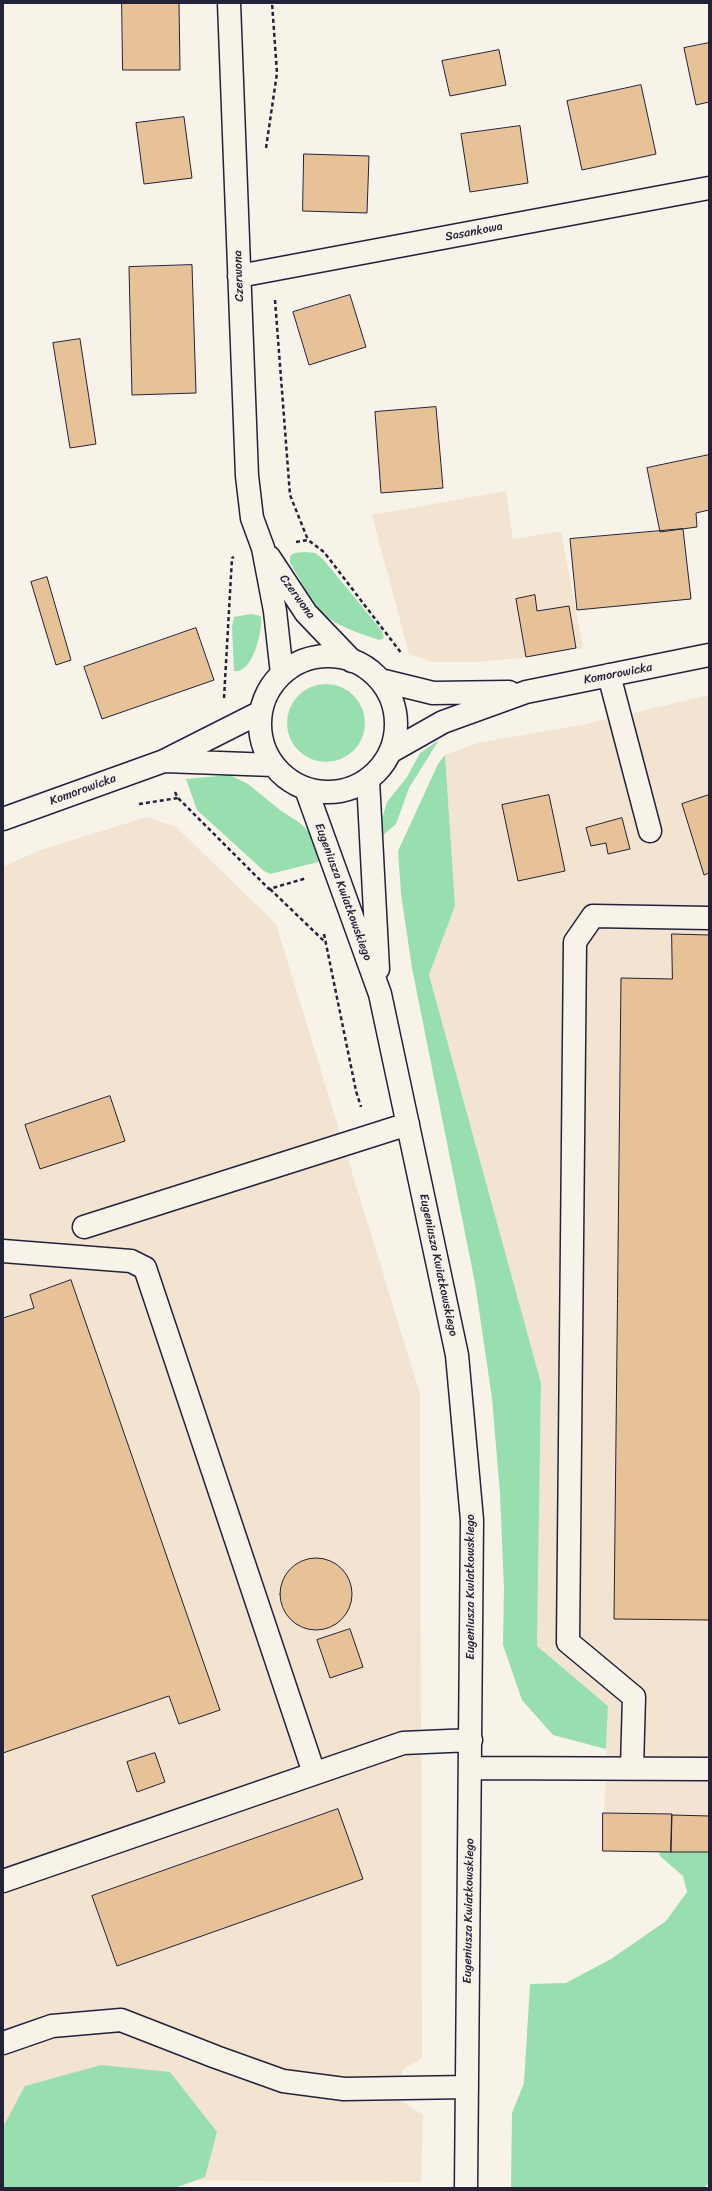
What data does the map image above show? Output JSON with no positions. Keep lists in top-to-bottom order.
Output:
{
  "streets": {
    "street": [
      "Sasankowa",
      "Czerwona",
      "Komorowicka",
      "Eugeniusza Kwiatkowskiego"
    ]
  },
  "crossings": [
    ["Sasankowa", "Czerwona"],
    ["Czerwona", "Komorowicka"],
    ["Czerwona", "Eugeniusza Kwiatkowskiego"],
    ["Komorowicka", "Eugeniusza Kwiatkowskiego"]
  ]
}
